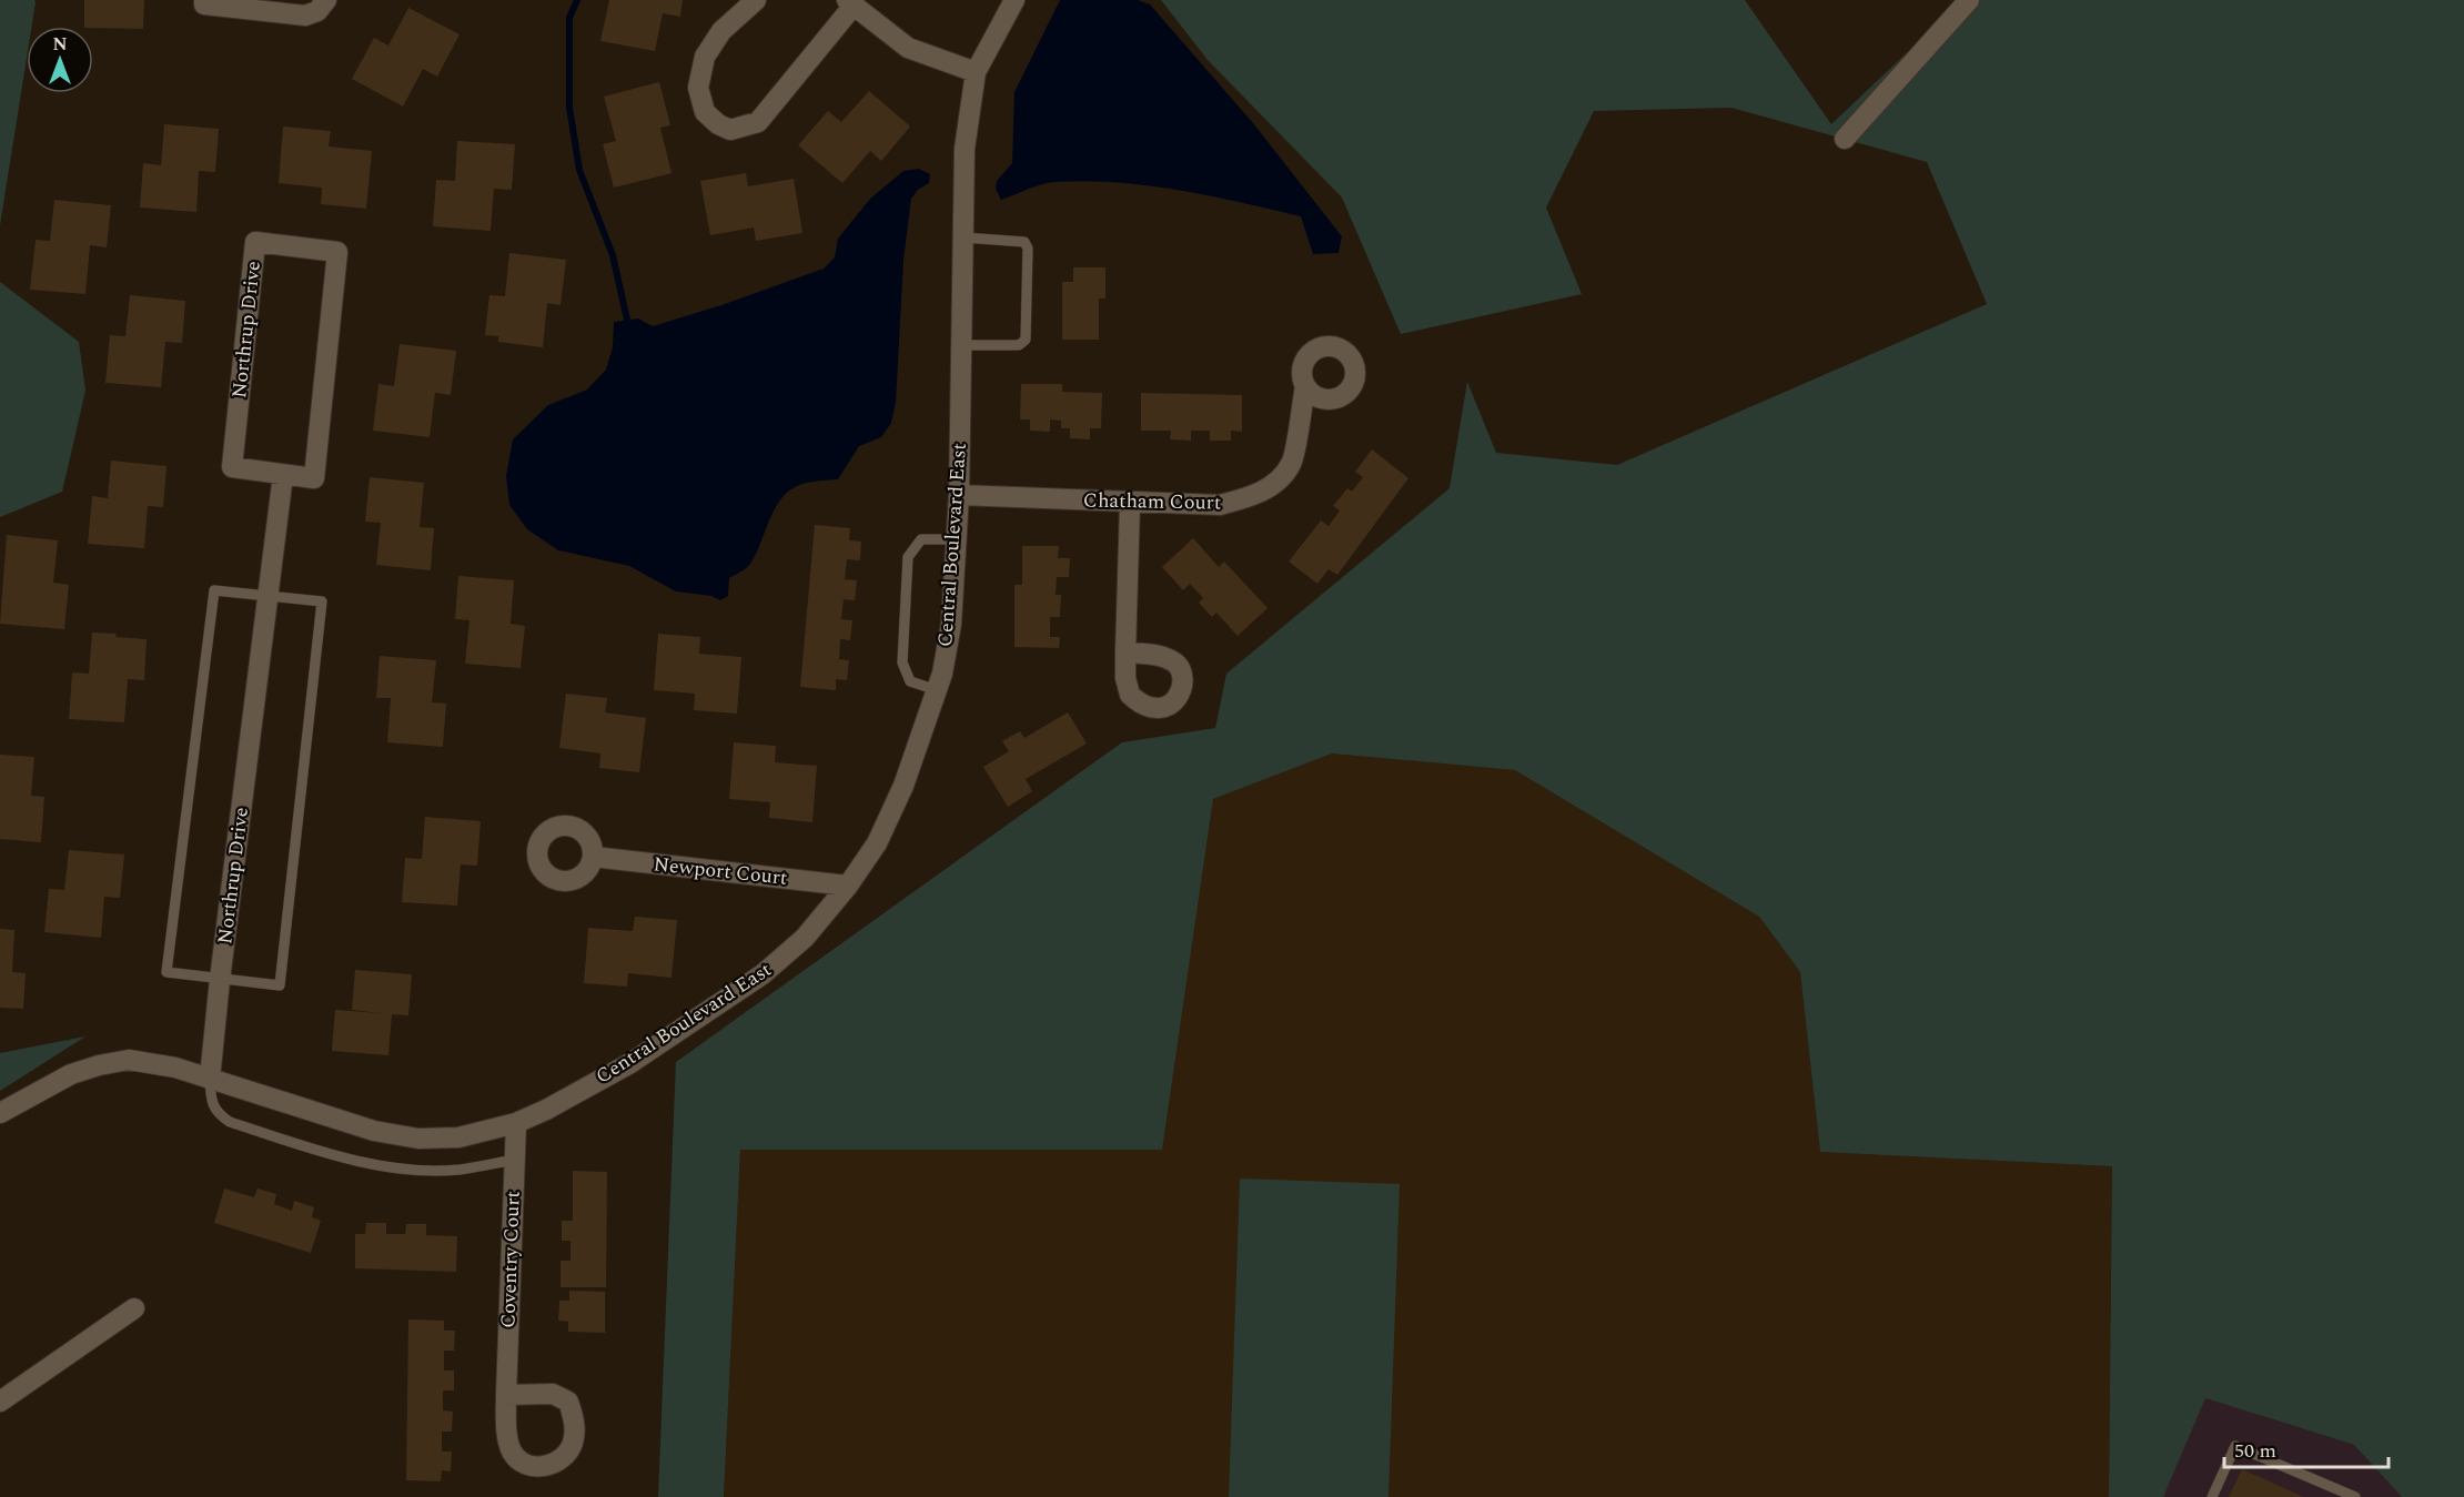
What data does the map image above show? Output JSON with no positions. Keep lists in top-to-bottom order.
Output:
{
  "streets": {
    "street": [
      "Northrup Drive",
      "Chatham Court",
      "Central Boulevard East",
      "Newport Court",
      "Coventry Court"
    ]
  },
  "crossings": [
    ["Northrup Drive", "Central Boulevard East"],
    ["Chatham Court", "Central Boulevard East"],
    ["Central Boulevard East", "Newport Court"],
    ["Central Boulevard East", "Coventry Court"]
  ],
  "scale_bar": "50 m",
  "north": "top"
}
